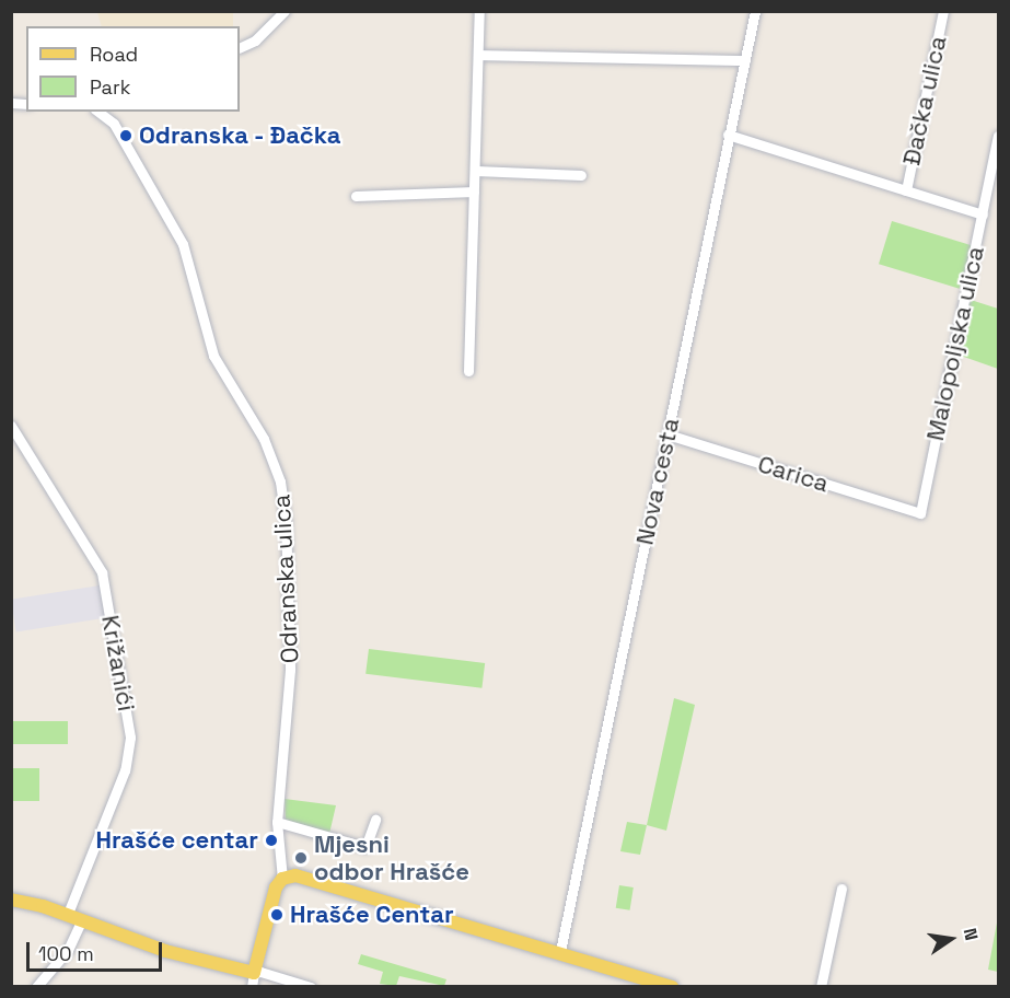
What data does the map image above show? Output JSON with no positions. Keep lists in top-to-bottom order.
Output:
{
  "streets": {
    "street": [
      "Đačka ulica",
      "Malopoljska ulica",
      "Carica",
      "Nova cesta",
      "Odranska ulica",
      "Križanići"
    ]
  },
  "crossings": [
    ["Malopoljska ulica", "Carica"],
    ["Carica", "Nova cesta"]
  ],
  "places": [
    "Odranska - Đačka",
    "Hrašće centar",
    "Mjesni odbor Hrašće",
    "Hrašće Centar"
  ],
  "legend": ["Road", "Park"],
  "scale_bar": "100 m",
  "north": "right"
}
